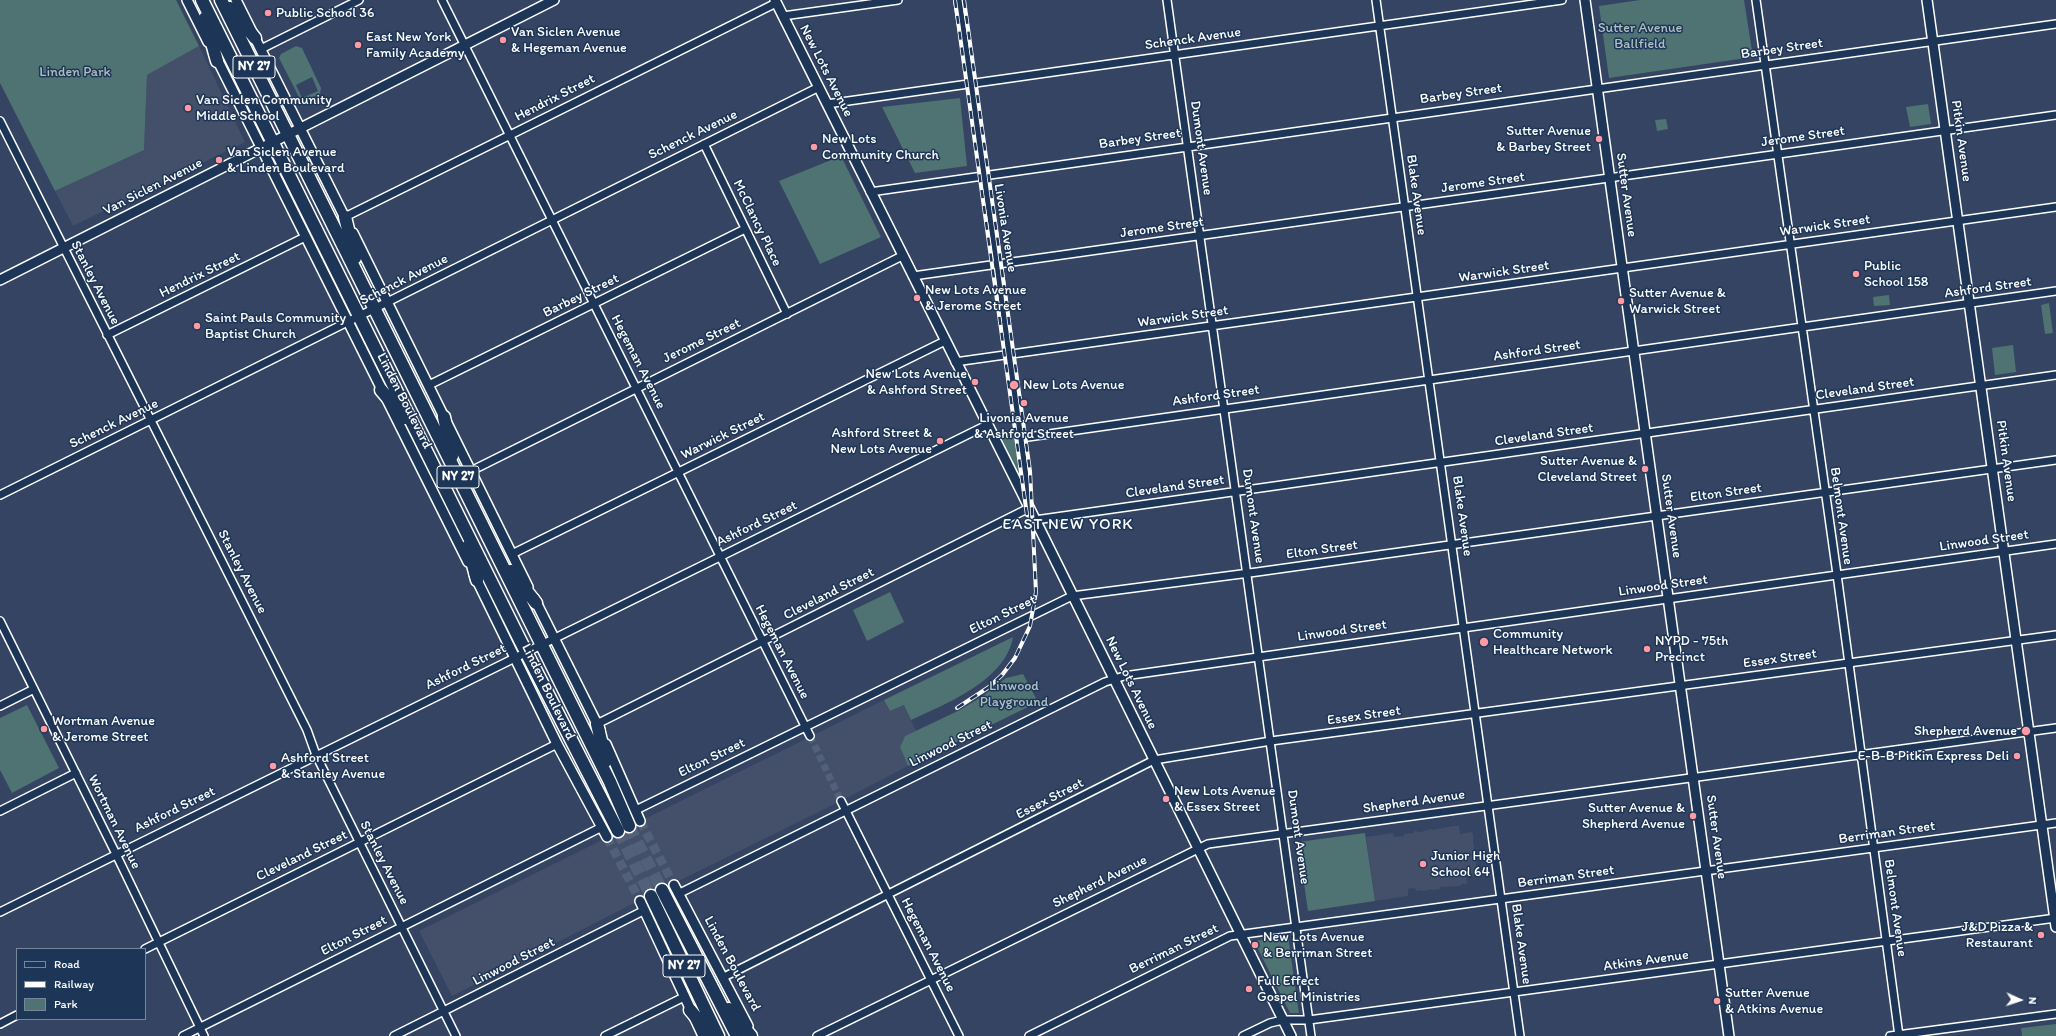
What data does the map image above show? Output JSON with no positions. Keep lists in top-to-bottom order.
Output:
{
  "streets": {
    "highway": ["NY 27", "Linden Boulevard"],
    "street": [
      "Schenck Avenue",
      "Barbey Street",
      "New Lots Avenue",
      "Hendrix Street",
      "Jerome Street",
      "Pitkin Avenue",
      "Dumont Avenue",
      "Van Siclen Avenue",
      "Blake Avenue",
      "Sutter Avenue",
      "McClancy Place",
      "Warwick Street",
      "Livonia Avenue",
      "Stanley Avenue",
      "Ashford Street",
      "Hegeman Avenue",
      "Cleveland Street",
      "Elton Street",
      "Belmont Avenue",
      "Linwood Street",
      "Essex Street",
      "Shepherd Avenue",
      "Wortman Avenue",
      "Berriman Street",
      "Atkins Avenue"
    ]
  },
  "crossings": [
    ["Schenck Avenue", "New Lots Avenue"],
    ["Schenck Avenue", "Dumont Avenue"],
    ["Schenck Avenue", "Blake Avenue"],
    ["Schenck Avenue", "McClancy Place"],
    ["Schenck Avenue", "Livonia Avenue"],
    ["Schenck Avenue", "Stanley Avenue"],
    ["Schenck Avenue", "Hegeman Avenue"],
    ["Schenck Avenue", "Linden Boulevard"],
    ["Barbey Street", "New Lots Avenue"],
    ["Barbey Street", "Pitkin Avenue"],
    ["Barbey Street", "Dumont Avenue"],
    ["Barbey Street", "Blake Avenue"],
    ["Barbey Street", "Sutter Avenue"],
    ["Barbey Street", "McClancy Place"],
    ["Barbey Street", "Livonia Avenue"],
    ["Barbey Street", "Hegeman Avenue"],
    ["Barbey Street", "Linden Boulevard"],
    ["Barbey Street", "Belmont Avenue"],
    ["New Lots Avenue", "Hendrix Street"],
    ["New Lots Avenue", "Jerome Street"],
    ["New Lots Avenue", "Warwick Street"],
    ["New Lots Avenue", "Livonia Avenue"],
    ["New Lots Avenue", "Ashford Street"],
    ["New Lots Avenue", "Cleveland Street"],
    ["New Lots Avenue", "Elton Street"],
    ["New Lots Avenue", "Linwood Street"],
    ["New Lots Avenue", "Essex Street"],
    ["New Lots Avenue", "Shepherd Avenue"],
    ["New Lots Avenue", "Berriman Street"],
    ["New Lots Avenue", "Atkins Avenue"],
    ["Hendrix Street", "Stanley Avenue"],
    ["Hendrix Street", "Hegeman Avenue"],
    ["Hendrix Street", "Linden Boulevard"],
    ["Jerome Street", "Pitkin Avenue"],
    ["Jerome Street", "Dumont Avenue"],
    ["Jerome Street", "Blake Avenue"],
    ["Jerome Street", "Sutter Avenue"],
    ["Jerome Street", "McClancy Place"],
    ["Jerome Street", "Livonia Avenue"],
    ["Jerome Street", "Hegeman Avenue"],
    ["Jerome Street", "Linden Boulevard"],
    ["Jerome Street", "Belmont Avenue"],
    ["Pitkin Avenue", "Warwick Street"],
    ["Pitkin Avenue", "Ashford Street"],
    ["Pitkin Avenue", "Cleveland Street"],
    ["Pitkin Avenue", "Elton Street"],
    ["Pitkin Avenue", "Linwood Street"],
    ["Pitkin Avenue", "Essex Street"],
    ["Pitkin Avenue", "Shepherd Avenue"],
    ["Pitkin Avenue", "Berriman Street"],
    ["Pitkin Avenue", "Atkins Avenue"],
    ["Dumont Avenue", "Warwick Street"],
    ["Dumont Avenue", "Ashford Street"],
    ["Dumont Avenue", "Cleveland Street"],
    ["Dumont Avenue", "Elton Street"],
    ["Dumont Avenue", "Linwood Street"],
    ["Dumont Avenue", "Essex Street"],
    ["Dumont Avenue", "Shepherd Avenue"],
    ["Dumont Avenue", "Berriman Street"],
    ["Dumont Avenue", "Atkins Avenue"],
    ["Van Siclen Avenue", "Stanley Avenue"],
    ["Van Siclen Avenue", "Hegeman Avenue"],
    ["Van Siclen Avenue", "Linden Boulevard"],
    ["Blake Avenue", "Warwick Street"],
    ["Blake Avenue", "Ashford Street"],
    ["Blake Avenue", "Cleveland Street"],
    ["Blake Avenue", "Elton Street"],
    ["Blake Avenue", "Linwood Street"],
    ["Blake Avenue", "Essex Street"],
    ["Blake Avenue", "Shepherd Avenue"],
    ["Blake Avenue", "Berriman Street"],
    ["Blake Avenue", "Atkins Avenue"],
    ["Sutter Avenue", "Warwick Street"],
    ["Sutter Avenue", "Ashford Street"],
    ["Sutter Avenue", "Cleveland Street"],
    ["Sutter Avenue", "Elton Street"],
    ["Sutter Avenue", "Linwood Street"],
    ["Sutter Avenue", "Essex Street"],
    ["Sutter Avenue", "Shepherd Avenue"],
    ["Sutter Avenue", "Berriman Street"],
    ["Sutter Avenue", "Atkins Avenue"],
    ["Warwick Street", "Livonia Avenue"],
    ["Warwick Street", "Hegeman Avenue"],
    ["Warwick Street", "Linden Boulevard"],
    ["Warwick Street", "Belmont Avenue"],
    ["Livonia Avenue", "Ashford Street"],
    ["Livonia Avenue", "Cleveland Street"],
    ["Stanley Avenue", "Ashford Street"],
    ["Stanley Avenue", "Cleveland Street"],
    ["Stanley Avenue", "Elton Street"],
    ["Stanley Avenue", "Linwood Street"],
    ["Ashford Street", "Hegeman Avenue"],
    ["Ashford Street", "Linden Boulevard"],
    ["Ashford Street", "Belmont Avenue"],
    ["Ashford Street", "Wortman Avenue"],
    ["Hegeman Avenue", "Cleveland Street"],
    ["Hegeman Avenue", "Elton Street"],
    ["Hegeman Avenue", "Linwood Street"],
    ["Hegeman Avenue", "Essex Street"],
    ["Hegeman Avenue", "Shepherd Avenue"],
    ["Cleveland Street", "Linden Boulevard"],
    ["Cleveland Street", "Belmont Avenue"],
    ["Cleveland Street", "Wortman Avenue"],
    ["Linden Boulevard", "Elton Street"],
    ["Linden Boulevard", "Linwood Street"],
    ["Linden Boulevard", "Essex Street"],
    ["Elton Street", "Belmont Avenue"],
    ["Elton Street", "Wortman Avenue"],
    ["Belmont Avenue", "Linwood Street"],
    ["Belmont Avenue", "Essex Street"],
    ["Belmont Avenue", "Shepherd Avenue"],
    ["Belmont Avenue", "Berriman Street"],
    ["Belmont Avenue", "Atkins Avenue"]
  ],
  "districts": ["EAST NEW YORK"],
  "parks": ["Sutter Avenue Ballfield", "Linden Park", "Linwood Playground"],
  "places": [
    "Public School 36",
    "Van Siclen Avenue & Hegeman Avenue",
    "East New York Family Academy",
    "Van Siclen Community Middle School",
    "Sutter Avenue & Barbey Street",
    "New Lots Community Church",
    "Van Siclen Avenue & Linden Boulevard",
    "Public School 158",
    "New Lots Avenue & Jerome Street",
    "Sutter Avenue & Warwick Street",
    "Saint Pauls Community Baptist Church",
    "New Lots Avenue & Ashford Street",
    "New Lots Avenue",
    "Livonia Avenue & Ashford Street",
    "Ashford Street & New Lots Avenue",
    "Sutter Avenue & Cleveland Street",
    "Community Healthcare Network",
    "NYPD - 75th Precinct",
    "Wortman Avenue & Jerome Street",
    "Shepherd Avenue",
    "E-B-B Pitkin Express Deli",
    "Ashford Street & Stanley Avenue",
    "New Lots Avenue & Essex Street",
    "Sutter Avenue & Shepherd Avenue",
    "Junior High School 64",
    "J&D Pizza & Restaurant",
    "New Lots Avenue & Berriman Street",
    "Full Effect Gospel Ministries",
    "Sutter Avenue & Atkins Avenue"
  ],
  "legend": ["Road", "Railway", "Park"],
  "north": "right"
}
